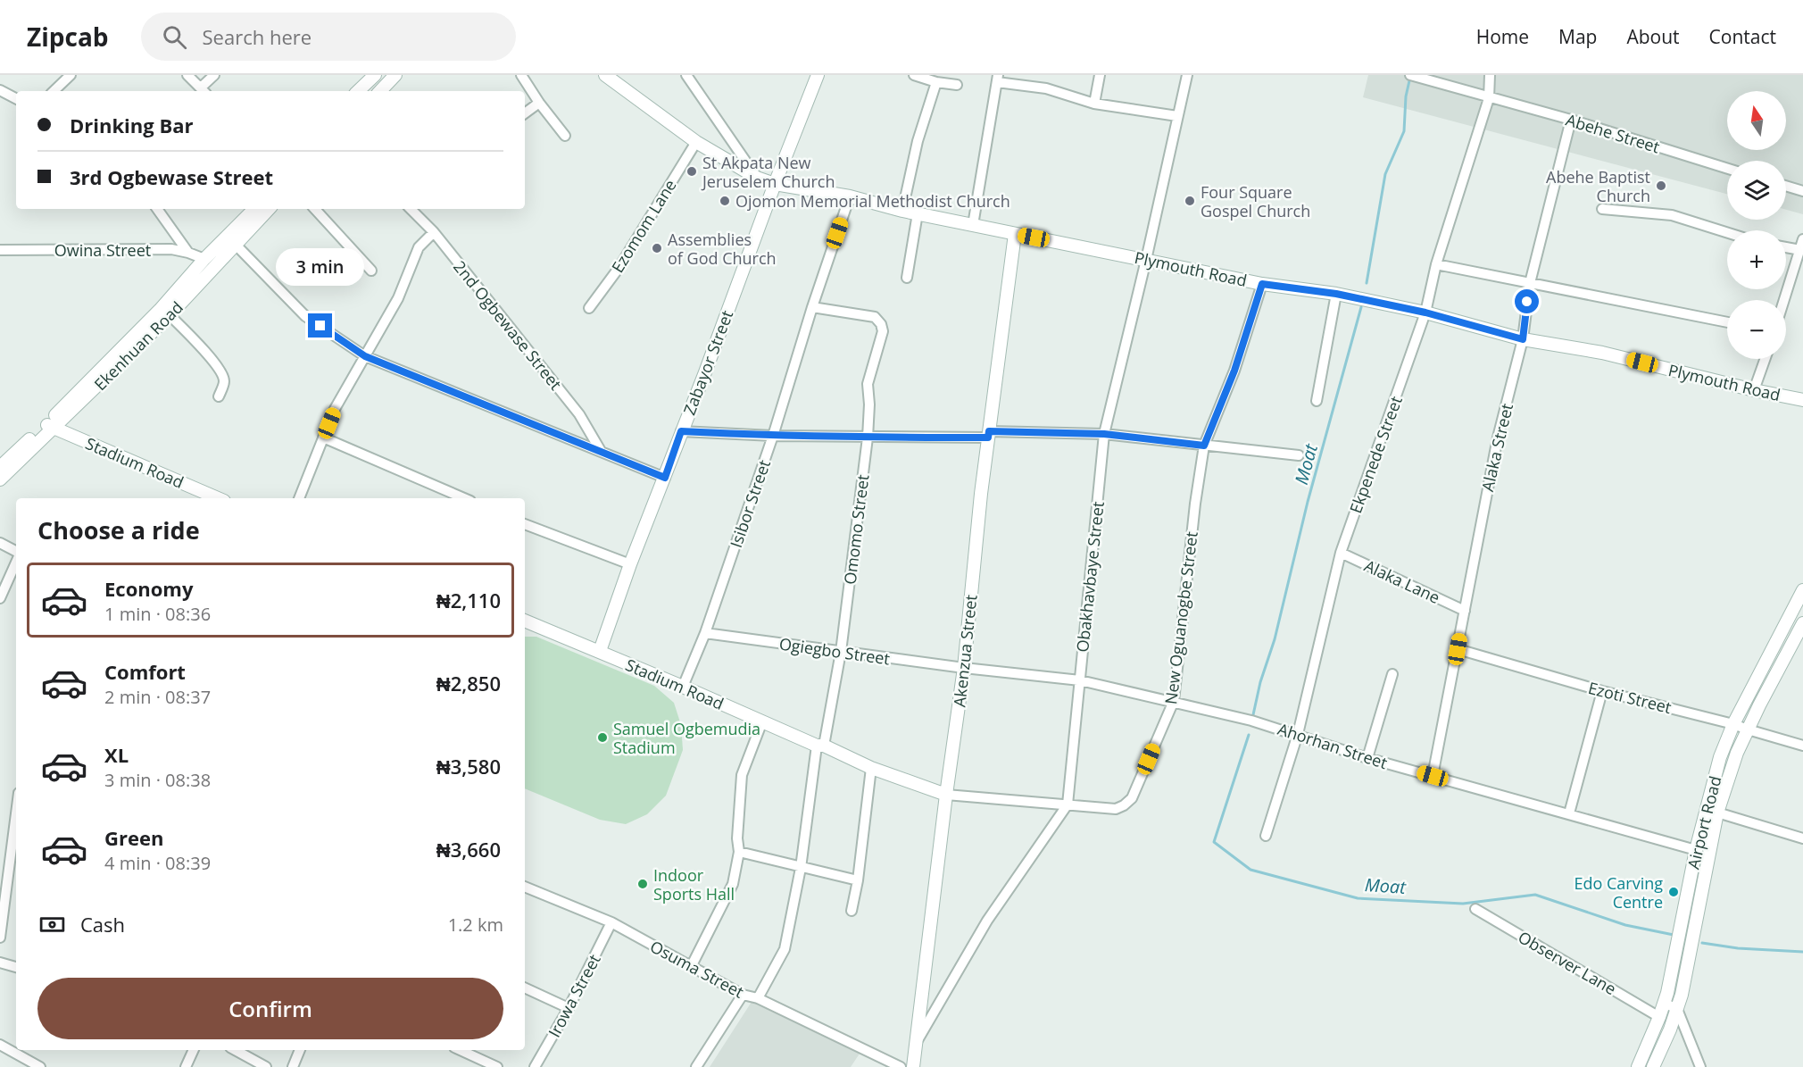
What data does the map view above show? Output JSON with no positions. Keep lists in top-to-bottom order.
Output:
{
  "streets": {
    "street": [
      "Abehe Street",
      "Ezomom Lane",
      "Owina Street",
      "Plymouth Road",
      "2nd Ogbewase Street",
      "Ekenhuan Road",
      "Zabayor Street",
      "Alaka Street",
      "Ekpenede Street",
      "Stadium Road",
      "Isibor Street",
      "Omomo Street",
      "Obakhavbaye Street",
      "Alaka Lane",
      "New Oguanogbe Street",
      "Ogiegbo Street",
      "Akenzua Street",
      "Ezoti Street",
      "Ahorhan Street",
      "Airport Road",
      "Observer Lane",
      "Osuma Street",
      "Irowa Street"
    ]
  },
  "crossings": [
    ["Abehe Street", "Alaka Street"],
    ["Abehe Street", "Ekpenede Street"],
    ["Ezomom Lane", "Plymouth Road"],
    ["Owina Street", "Ekenhuan Road"],
    ["Plymouth Road", "Zabayor Street"],
    ["Plymouth Road", "Alaka Street"],
    ["Plymouth Road", "Ekpenede Street"],
    ["Plymouth Road", "Isibor Street"],
    ["Plymouth Road", "Obakhavbaye Street"],
    ["Plymouth Road", "New Oguanogbe Street"],
    ["Plymouth Road", "Akenzua Street"],
    ["Ekenhuan Road", "Stadium Road"],
    ["Zabayor Street", "Stadium Road"],
    ["Alaka Street", "Alaka Lane"],
    ["Alaka Street", "Ezoti Street"],
    ["Alaka Street", "Ahorhan Street"],
    ["Ekpenede Street", "Alaka Lane"],
    ["Ekpenede Street", "Ahorhan Street"],
    ["Stadium Road", "Isibor Street"],
    ["Stadium Road", "Omomo Street"],
    ["Stadium Road", "New Oguanogbe Street"],
    ["Stadium Road", "Akenzua Street"],
    ["Isibor Street", "Omomo Street"],
    ["Isibor Street", "Ogiegbo Street"],
    ["Omomo Street", "Ogiegbo Street"],
    ["Omomo Street", "Osuma Street"],
    ["Obakhavbaye Street", "New Oguanogbe Street"],
    ["Obakhavbaye Street", "Akenzua Street"],
    ["Obakhavbaye Street", "Ahorhan Street"],
    ["New Oguanogbe Street", "Akenzua Street"],
    ["New Oguanogbe Street", "Ahorhan Street"],
    ["Ogiegbo Street", "Akenzua Street"],
    ["Ogiegbo Street", "Ahorhan Street"],
    ["Akenzua Street", "Ahorhan Street"],
    ["Ezoti Street", "Airport Road"],
    ["Ahorhan Street", "Airport Road"],
    ["Airport Road", "Observer Lane"],
    ["Osuma Street", "Irowa Street"]
  ],
  "water": ["Moat"],
  "places": [
    "St Akpata New Jeruselem Church",
    "Abehe Baptist Church",
    "Ojomon Memorial Methodist Church",
    "Four Square Gospel Church",
    "Assemblies of God Church",
    "Samuel Ogbemudia Stadium",
    "Indoor Sports Hall",
    "Edo Carving Centre"
  ],
  "north": "top",
  "page": {
    "header": "Zipcab",
    "search": "Search here",
    "nav": [
      "Home",
      "Map",
      "About",
      "Contact"
    ],
    "map_buttons": ["+", "−"],
    "banner": ["Drinking Bar", "3rd Ogbewase Street"],
    "bubble": "3 min",
    "heading": "Choose a ride",
    "list": [
      {
        "name": "Economy",
        "note": "1 min · 08:36",
        "value": "₦2,110"
      },
      {
        "name": "Comfort",
        "note": "2 min · 08:37",
        "value": "₦2,850"
      },
      {
        "name": "XL",
        "note": "3 min · 08:38",
        "value": "₦3,580"
      },
      {
        "name": "Green",
        "note": "4 min · 08:39",
        "value": "₦3,660"
      }
    ],
    "pay": ["Cash", "1.2 km"],
    "buttons": "Confirm"
  }
}
